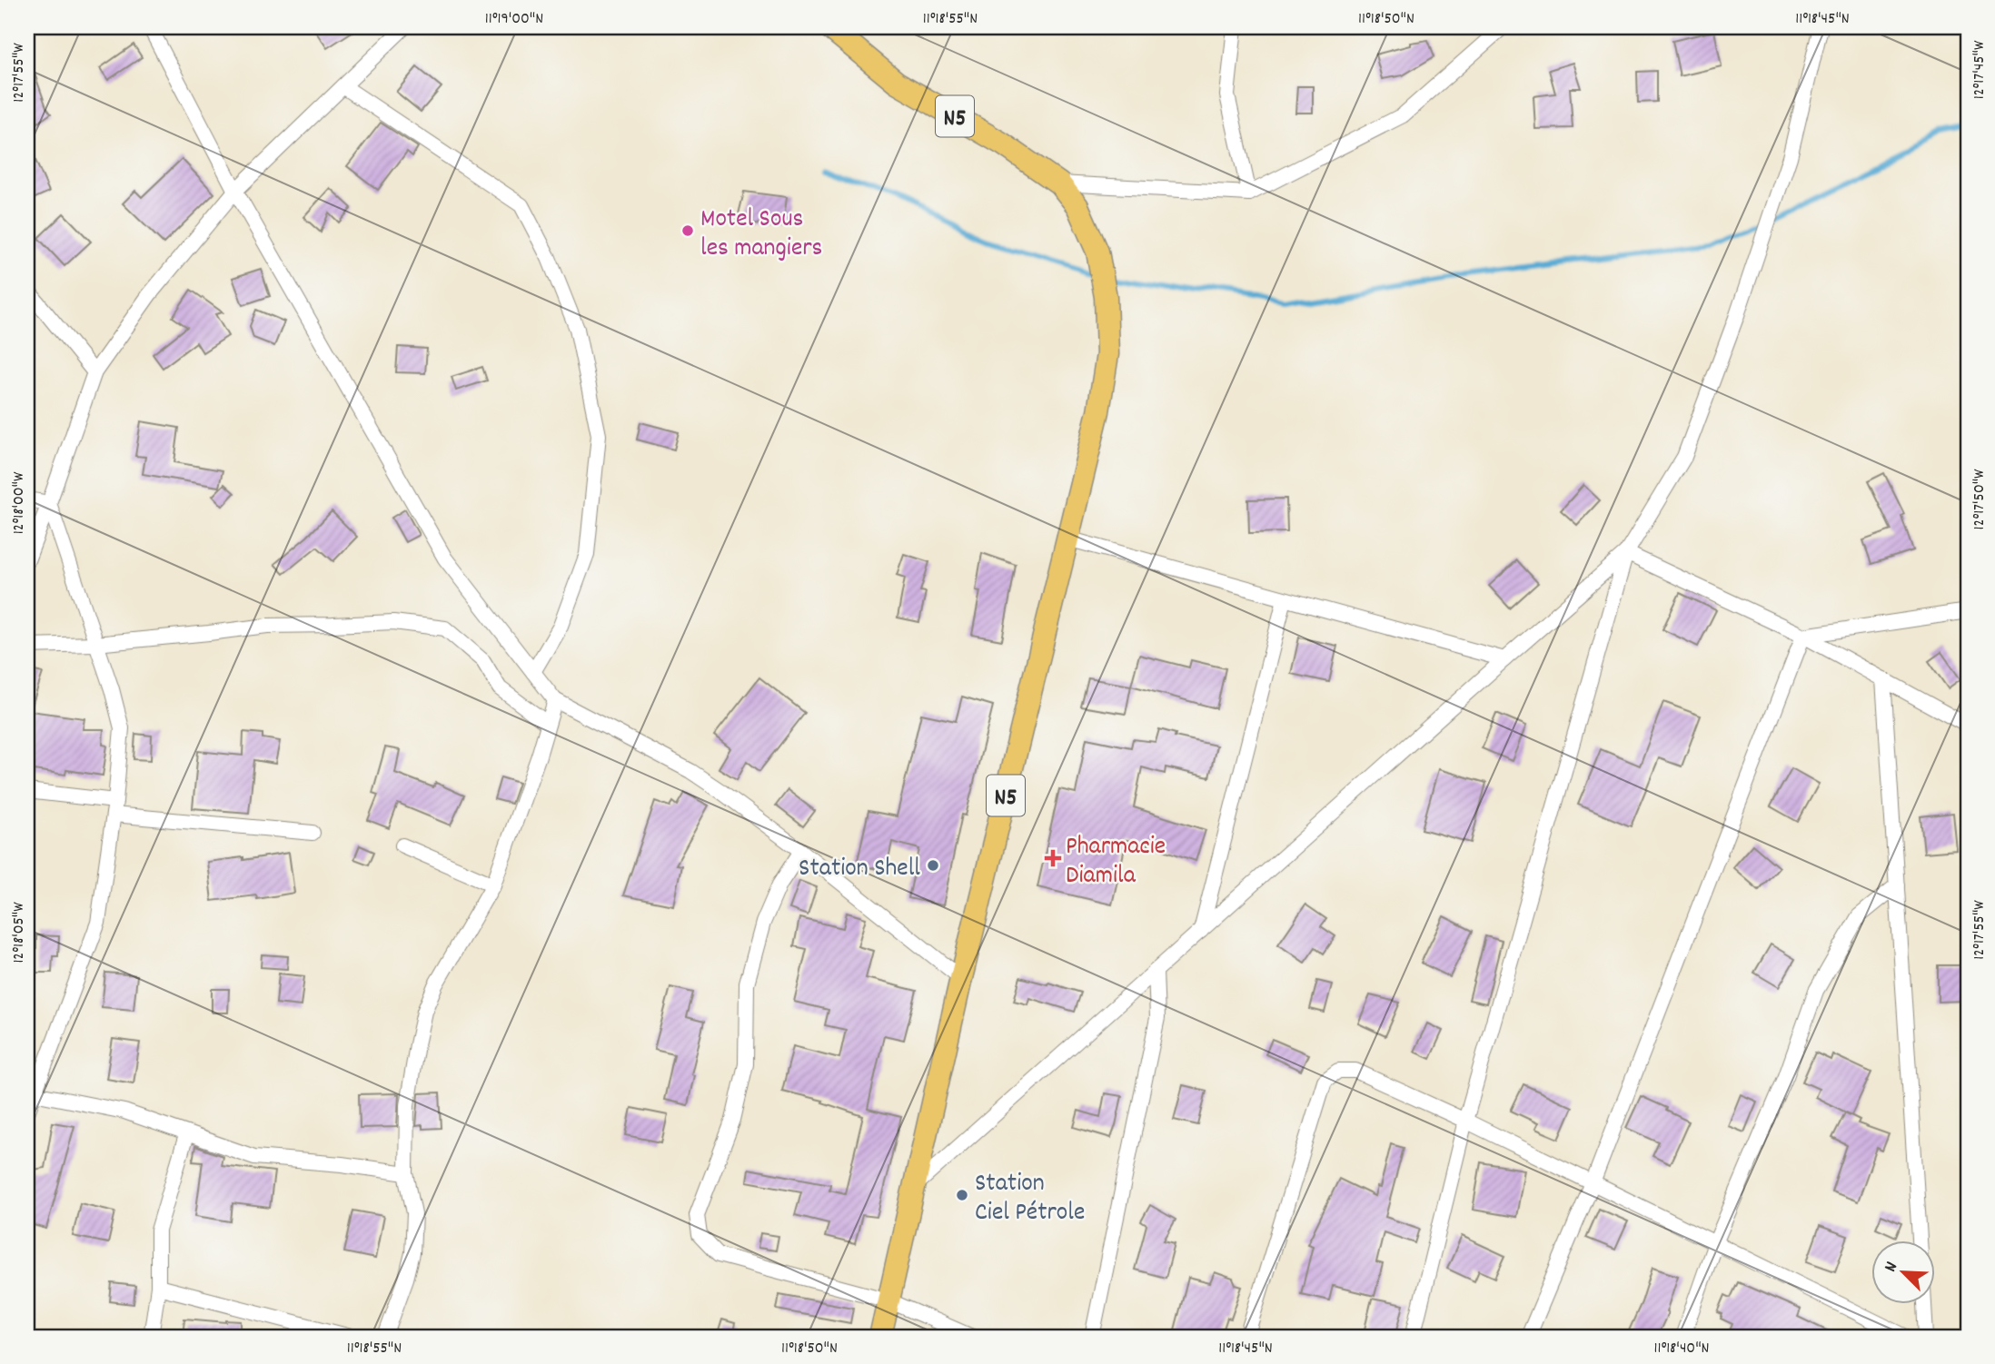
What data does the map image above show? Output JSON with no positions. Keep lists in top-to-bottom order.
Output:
{
  "streets": {
    "highway": ["N5"]
  },
  "places": {
    "other": ["Motel Sous les mangiers", "Station Shell", "Station Ciel Pétrole"],
    "health": ["Pharmacie Diamila"]
  },
  "north": "top left",
  "coordinates": [
    "11°19'00\"N",
    "11°18'55\"N",
    "11°18'50\"N",
    "11°18'45\"N",
    "12°17'45\"W",
    "12°17'55\"W",
    "12°17'50\"W",
    "12°18'00\"W",
    "12°18'05\"W",
    "11°18'40\"N"
  ]
}
